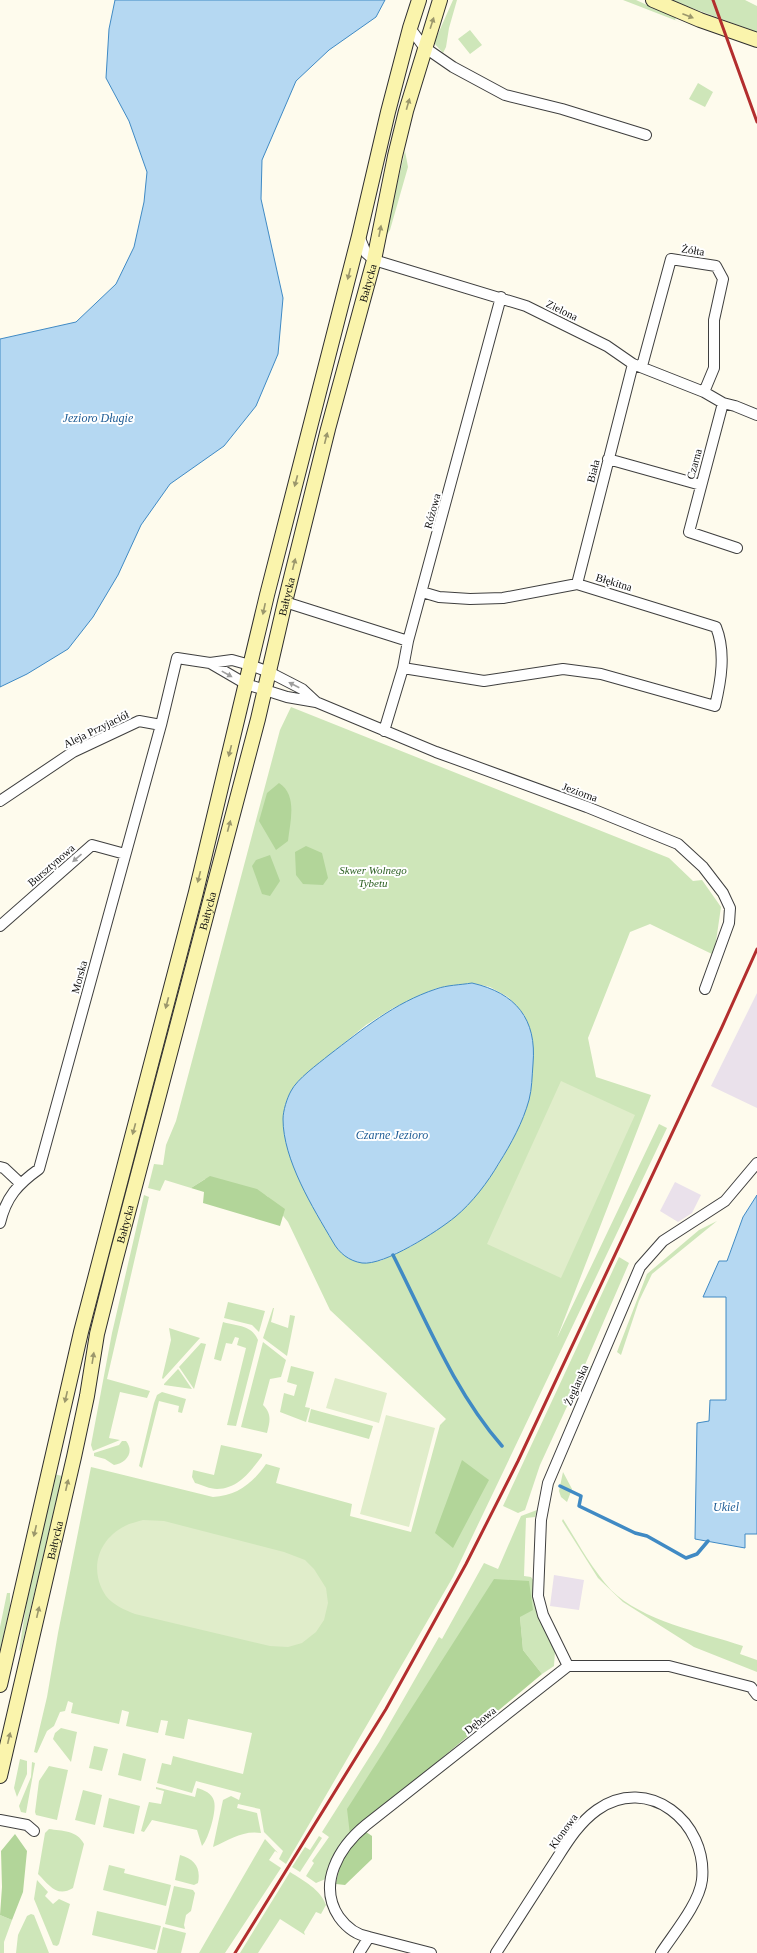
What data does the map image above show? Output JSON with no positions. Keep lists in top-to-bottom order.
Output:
{
  "streets": {
    "main road": ["Bałtycka"],
    "street": [
      "Żółta",
      "Zielona",
      "Czarna",
      "Biała",
      "Różowa",
      "Błękitna",
      "Aleja Przyjaciół",
      "Jeziorna",
      "Bursztynowa",
      "Morska",
      "Żeglarska",
      "Dębowa",
      "Klonowa"
    ]
  },
  "crossings": [
    ["Żółta", "Zielona"],
    ["Żółta", "Biała"],
    ["Bałtycka", "Zielona"],
    ["Bałtycka", "Jeziorna"],
    ["Zielona", "Czarna"],
    ["Zielona", "Biała"],
    ["Zielona", "Różowa"],
    ["Biała", "Błękitna"],
    ["Różowa", "Błękitna"],
    ["Różowa", "Jeziorna"],
    ["Aleja Przyjaciół", "Morska"],
    ["Bursztynowa", "Morska"],
    ["Żeglarska", "Dębowa"]
  ],
  "one_way": ["Bursztynowa"],
  "water": ["Jezioro Długie", "Czarne Jezioro", "Ukiel"],
  "parks": ["Skwer Wolnego Tybetu"]
}
